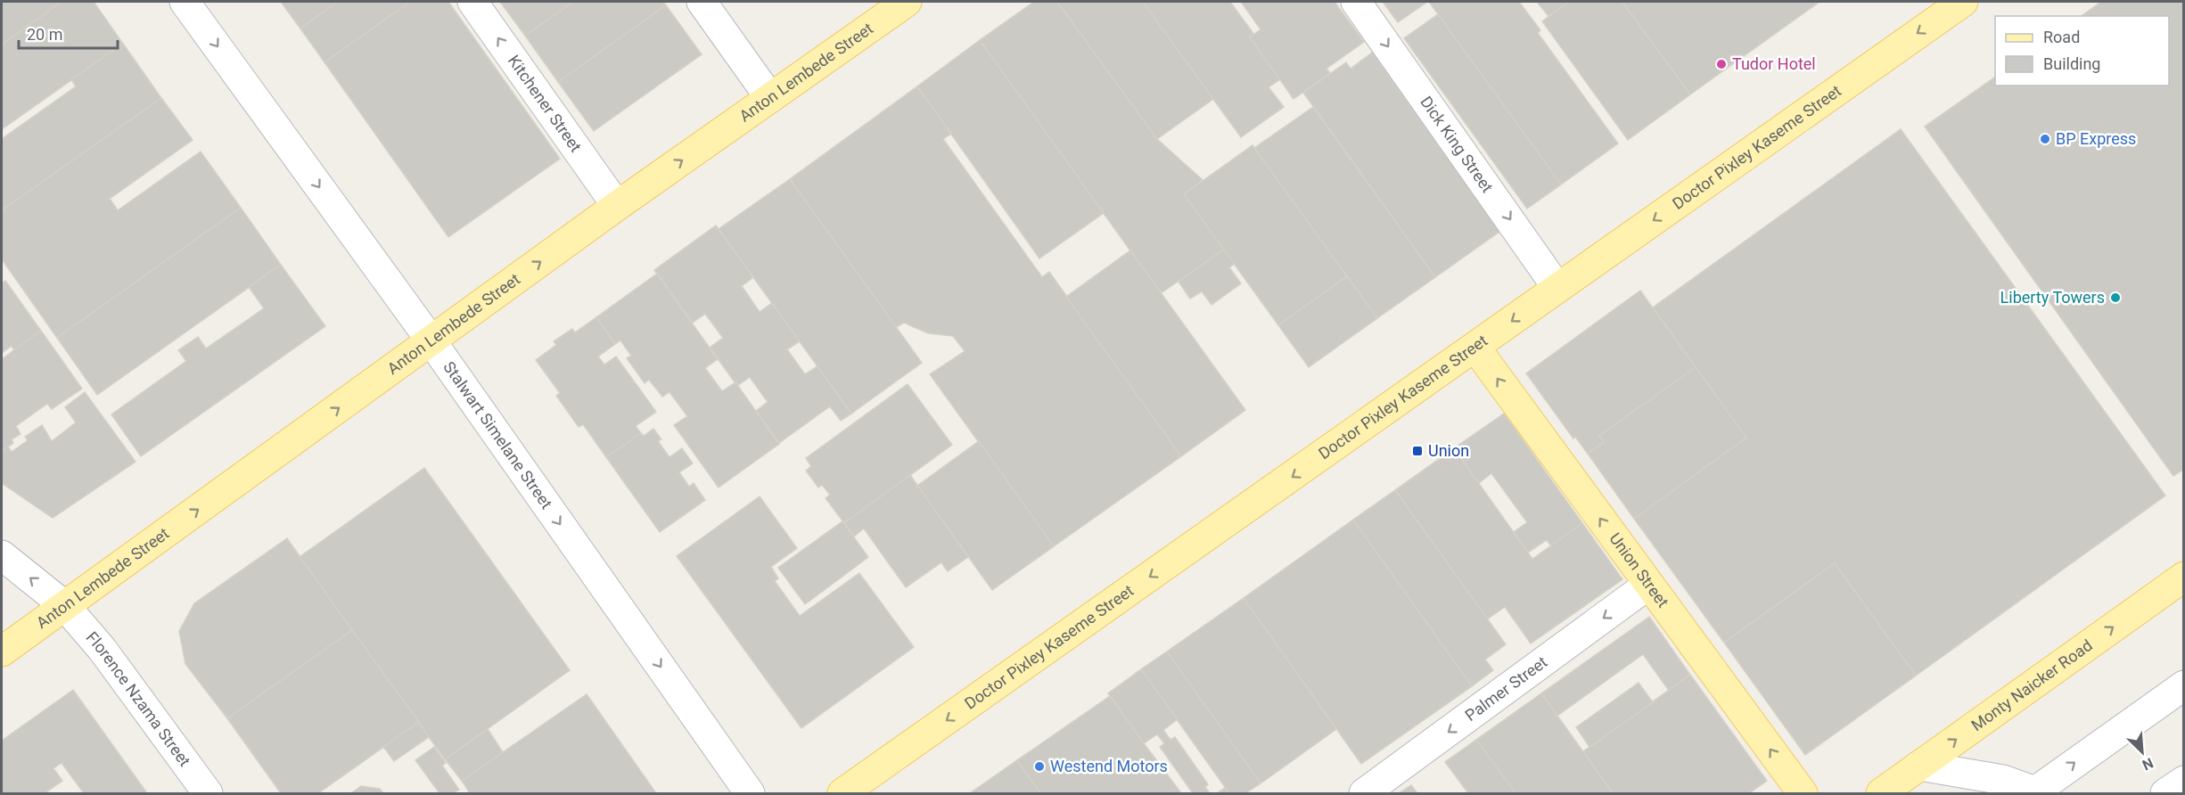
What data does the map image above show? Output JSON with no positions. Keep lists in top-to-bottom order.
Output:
{
  "streets": {
    "main road": [
      "Anton Lembede Street",
      "Doctor Pixley Kaseme Street",
      "Union Street",
      "Monty Naicker Road"
    ],
    "street": [
      "Kitchener Street",
      "Dick King Street",
      "Stalwart Simelane Street",
      "Palmer Street",
      "Florence Nzama Street"
    ]
  },
  "crossings": [
    ["Anton Lembede Street", "Kitchener Street"],
    ["Anton Lembede Street", "Stalwart Simelane Street"],
    ["Anton Lembede Street", "Florence Nzama Street"],
    ["Dick King Street", "Doctor Pixley Kaseme Street"],
    ["Doctor Pixley Kaseme Street", "Union Street"],
    ["Union Street", "Palmer Street"]
  ],
  "one_way": [
    "Anton Lembede Street",
    "Dick King Street",
    "Doctor Pixley Kaseme Street",
    "Stalwart Simelane Street",
    "Union Street",
    "Monty Naicker Road",
    "Palmer Street"
  ],
  "places": {
    "other": [
      "Tudor Hotel",
      "BP Express",
      "Liberty Towers",
      "Westend Motors"
    ],
    "transit": ["Union"]
  },
  "legend": ["Road", "Building"],
  "scale_bar": "20 m",
  "north": "bottom right"
}
